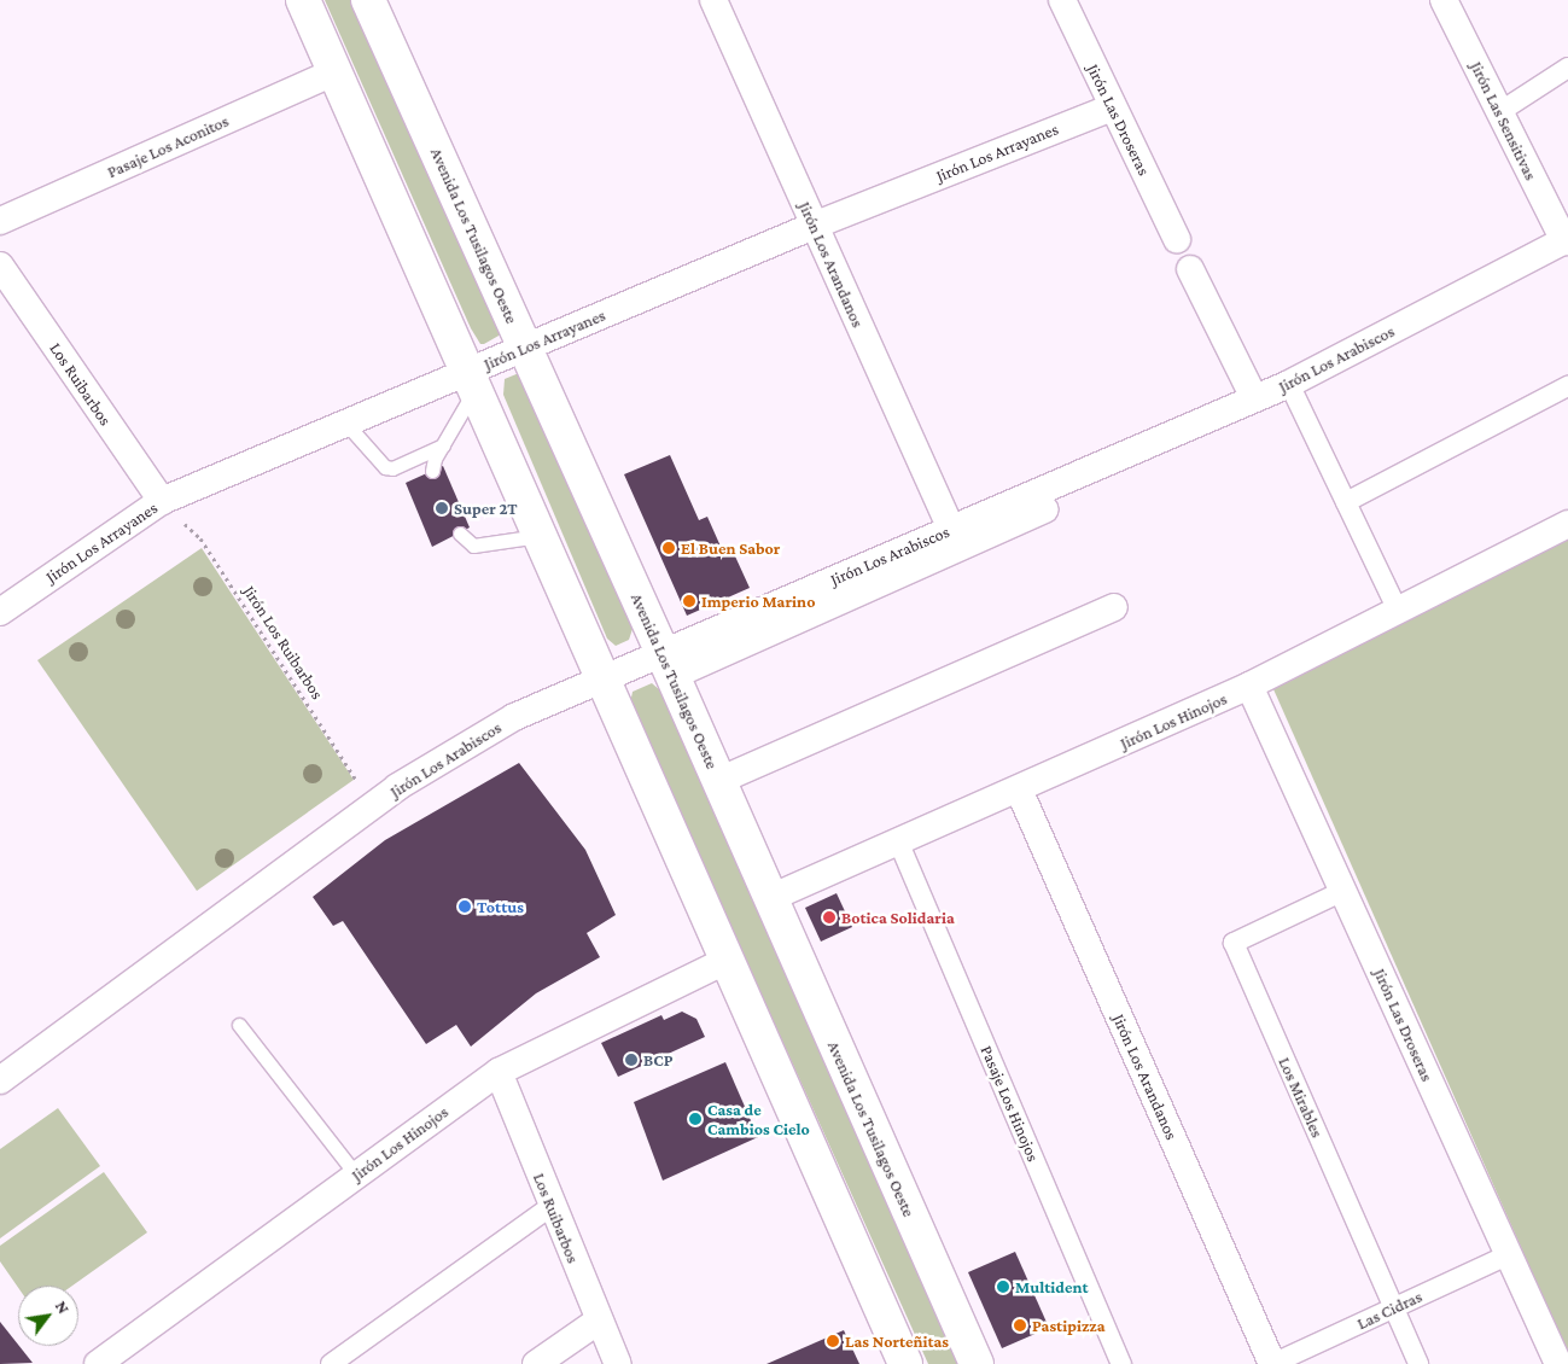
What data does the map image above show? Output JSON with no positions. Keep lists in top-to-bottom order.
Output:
{
  "streets": {
    "main road": ["Avenida Los Tusilagos Oeste"],
    "street": [
      "Jirón Las Droseras",
      "Jirón Las Sensitivas",
      "Pasaje Los Aconitos",
      "Jirón Los Arrayanes",
      "Jirón Los Arandanos",
      "Jirón Los Arabiscos",
      "Los Ruibarbos",
      "Jirón Los Hinojos",
      "Los Mirables",
      "Pasaje Los Hinojos",
      "Las Cidras"
    ],
    "path": ["Jirón Los Ruibarbos"]
  },
  "crossings": [
    ["Jirón Las Droseras", "Jirón Los Arrayanes"],
    ["Jirón Las Droseras", "Jirón Los Hinojos"],
    ["Jirón Las Droseras", "Los Mirables"],
    ["Jirón Las Droseras", "Las Cidras"],
    ["Jirón Las Sensitivas", "Jirón Los Arabiscos"],
    ["Jirón Los Arrayanes", "Avenida Los Tusilagos Oeste"],
    ["Jirón Los Arrayanes", "Jirón Los Arandanos"],
    ["Jirón Los Arrayanes", "Los Ruibarbos"],
    ["Jirón Los Arrayanes", "Jirón Los Ruibarbos"],
    ["Avenida Los Tusilagos Oeste", "Jirón Los Arabiscos"],
    ["Avenida Los Tusilagos Oeste", "Jirón Los Hinojos"],
    ["Jirón Los Arandanos", "Jirón Los Arabiscos"],
    ["Jirón Los Arandanos", "Jirón Los Hinojos"],
    ["Jirón Los Arandanos", "Las Cidras"],
    ["Jirón Los Arabiscos", "Jirón Los Ruibarbos"],
    ["Los Ruibarbos", "Jirón Los Ruibarbos"],
    ["Los Ruibarbos", "Jirón Los Hinojos"],
    ["Jirón Los Hinojos", "Pasaje Los Hinojos"],
    ["Los Mirables", "Las Cidras"]
  ],
  "places": [
    "Super 2T",
    "El Buen Sabor",
    "Imperio Marino",
    "Tottus",
    "Botica Solidaria",
    "BCP",
    "Casa de Cambios Cielo",
    "Multident",
    "Pastipizza",
    "Las Norteñitas"
  ],
  "north": "top right"
}
